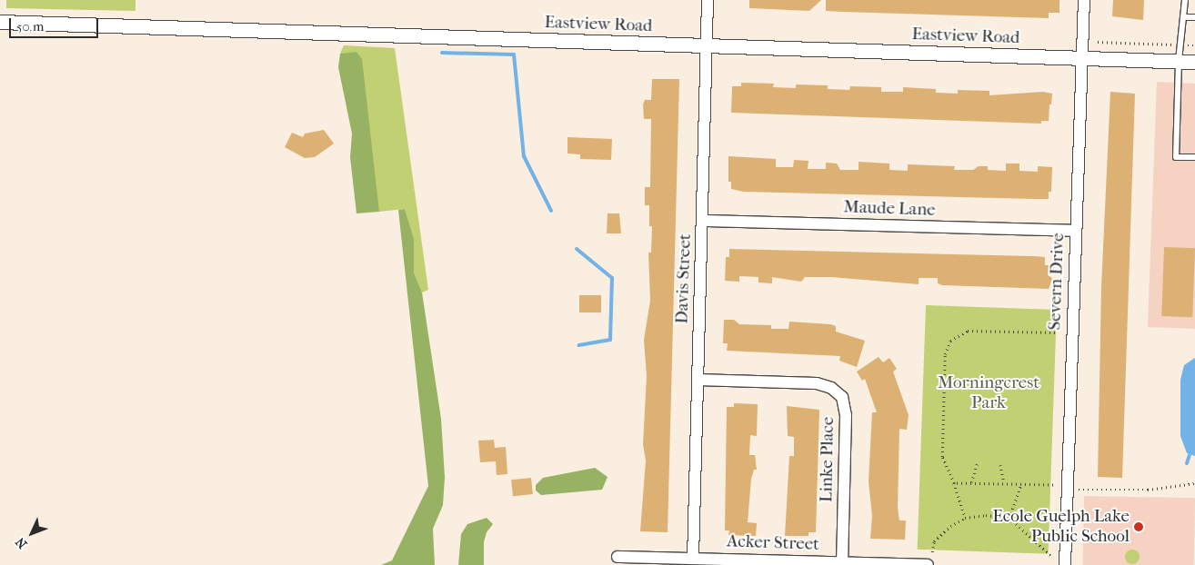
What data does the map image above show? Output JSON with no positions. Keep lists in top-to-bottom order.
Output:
{
  "streets": {
    "street": [
      "Eastview Road",
      "Maude Lane",
      "Davis Street",
      "Severn Drive",
      "Linke Place",
      "Acker Street"
    ]
  },
  "crossings": [
    ["Eastview Road", "Davis Street"],
    ["Eastview Road", "Severn Drive"],
    ["Maude Lane", "Davis Street"],
    ["Maude Lane", "Severn Drive"],
    ["Davis Street", "Linke Place"],
    ["Davis Street", "Acker Street"],
    ["Linke Place", "Acker Street"]
  ],
  "parks": ["Morningcrest Park"],
  "places": ["Ecole Guelph Lake Public School"],
  "scale_bar": "50 m",
  "north": "bottom left"
}
